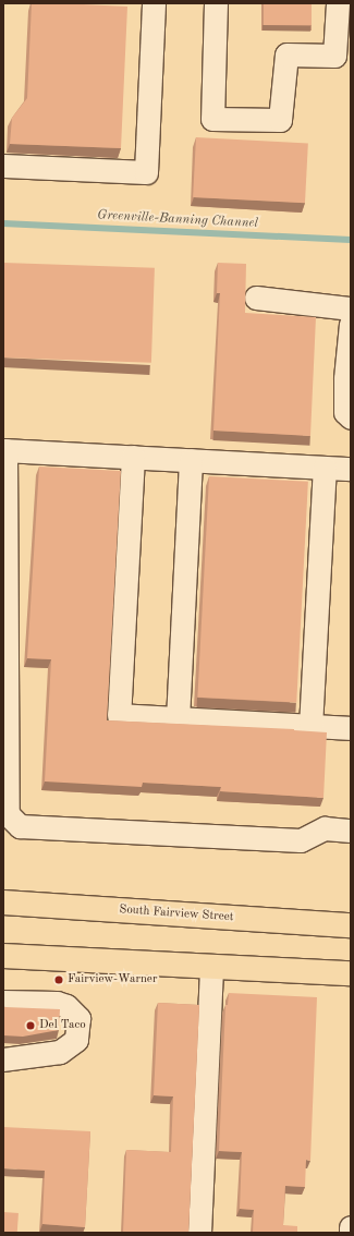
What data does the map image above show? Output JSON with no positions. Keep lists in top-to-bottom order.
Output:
{
  "streets": {
    "main road": ["South Fairview Street"]
  },
  "water": ["Greenville-Banning Channel"],
  "places": ["Fairview-Warner", "Del Taco"]
}
